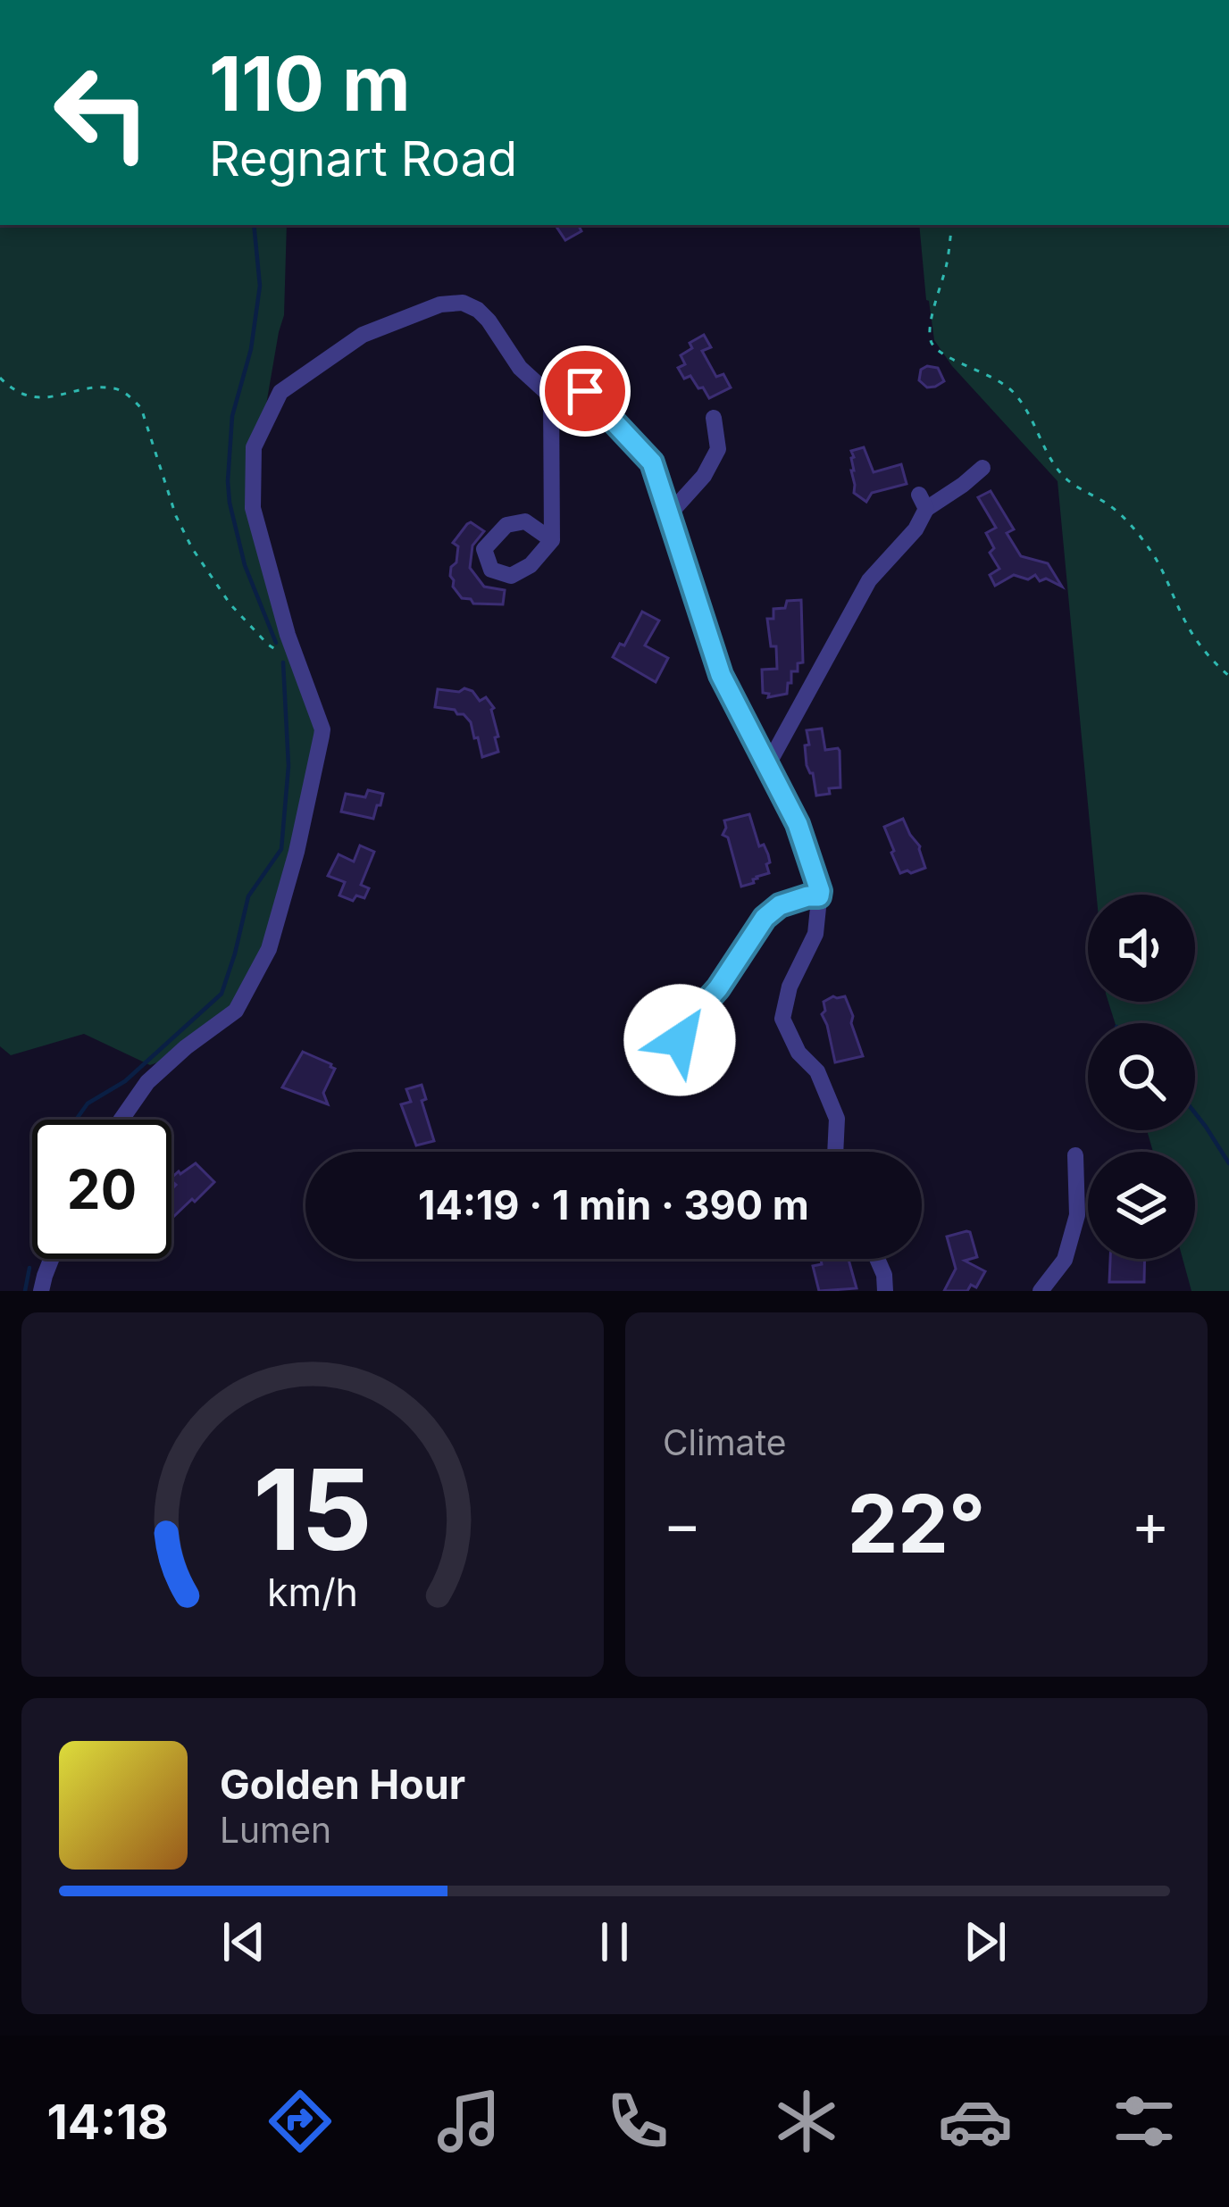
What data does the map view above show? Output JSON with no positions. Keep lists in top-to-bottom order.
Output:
{
  "page": {
    "turn": ["110 m", "Regnart Road"],
    "limit": "20",
    "trip": "14:19 · 1 min · 390 m",
    "tile": "Climate",
    "heat": ["−", "22°", "+"],
    "song": ["Golden Hour", "Lumen"],
    "tabs": "14:18",
    "gauge": ["15", "km/h"]
  }
}
